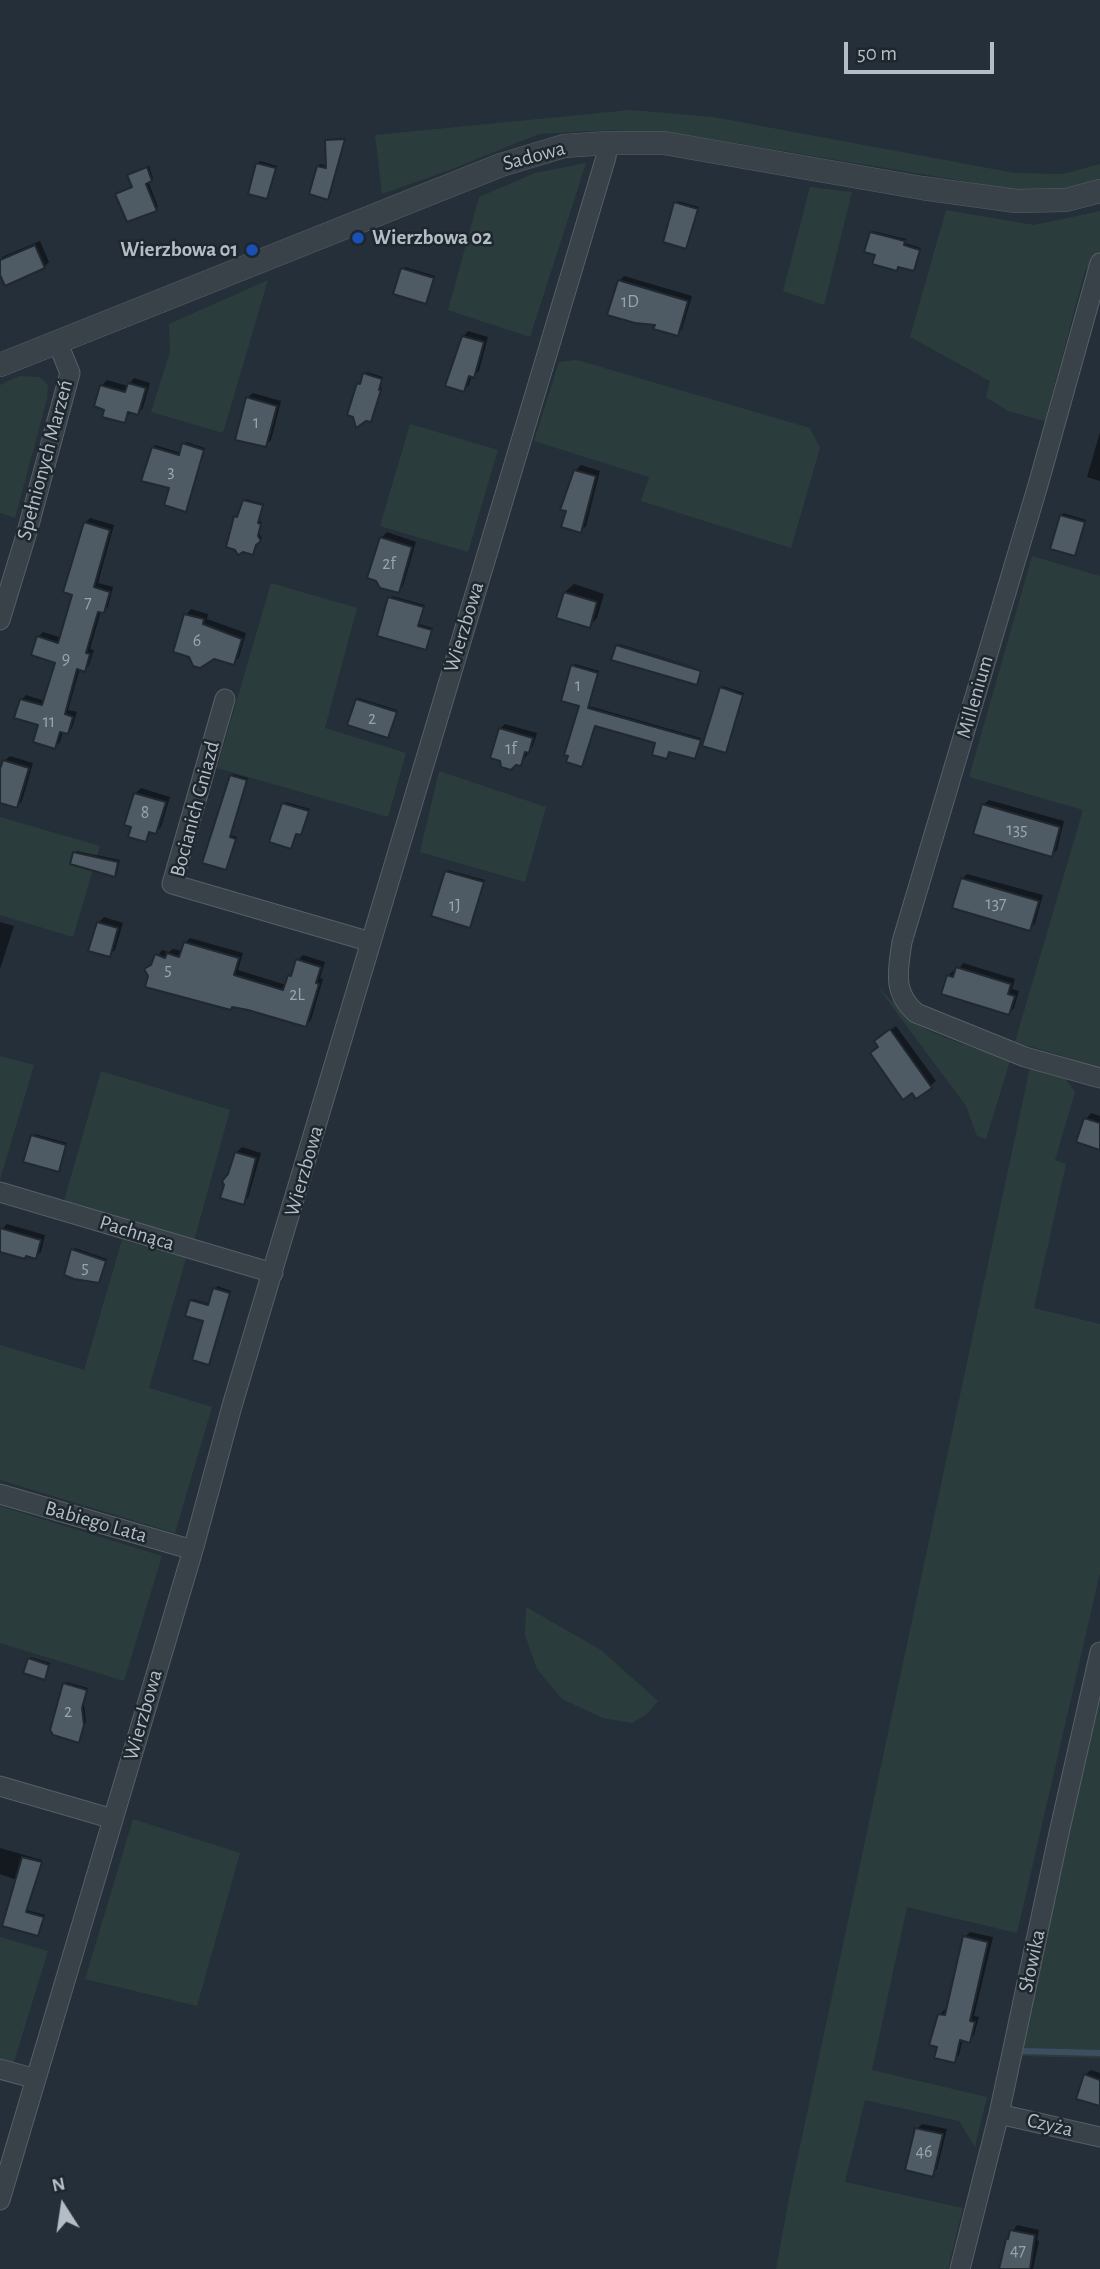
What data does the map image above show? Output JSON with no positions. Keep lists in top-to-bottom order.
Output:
{
  "streets": {
    "street": [
      "Sadowa",
      "Spełnionych Marzeń",
      "Wierzbowa",
      "Millenium",
      "Bocianich Gniazd",
      "Pachnąca",
      "Babiego Lata",
      "Słowika",
      "Czyża"
    ]
  },
  "crossings": [
    ["Sadowa", "Spełnionych Marzeń"],
    ["Sadowa", "Wierzbowa"],
    ["Wierzbowa", "Bocianich Gniazd"],
    ["Wierzbowa", "Pachnąca"],
    ["Wierzbowa", "Babiego Lata"],
    ["Słowika", "Czyża"]
  ],
  "places": ["Wierzbowa 02", "Wierzbowa 01"],
  "house_numbers": [
    "1D",
    "1",
    "3",
    "2f",
    "7",
    "6",
    "9",
    "1",
    "2",
    "11",
    "1f",
    "8",
    "135",
    "137",
    "1J",
    "5",
    "2L",
    "5",
    "2",
    "46",
    "47"
  ],
  "scale_bar": "50 m",
  "north": "top"
}
